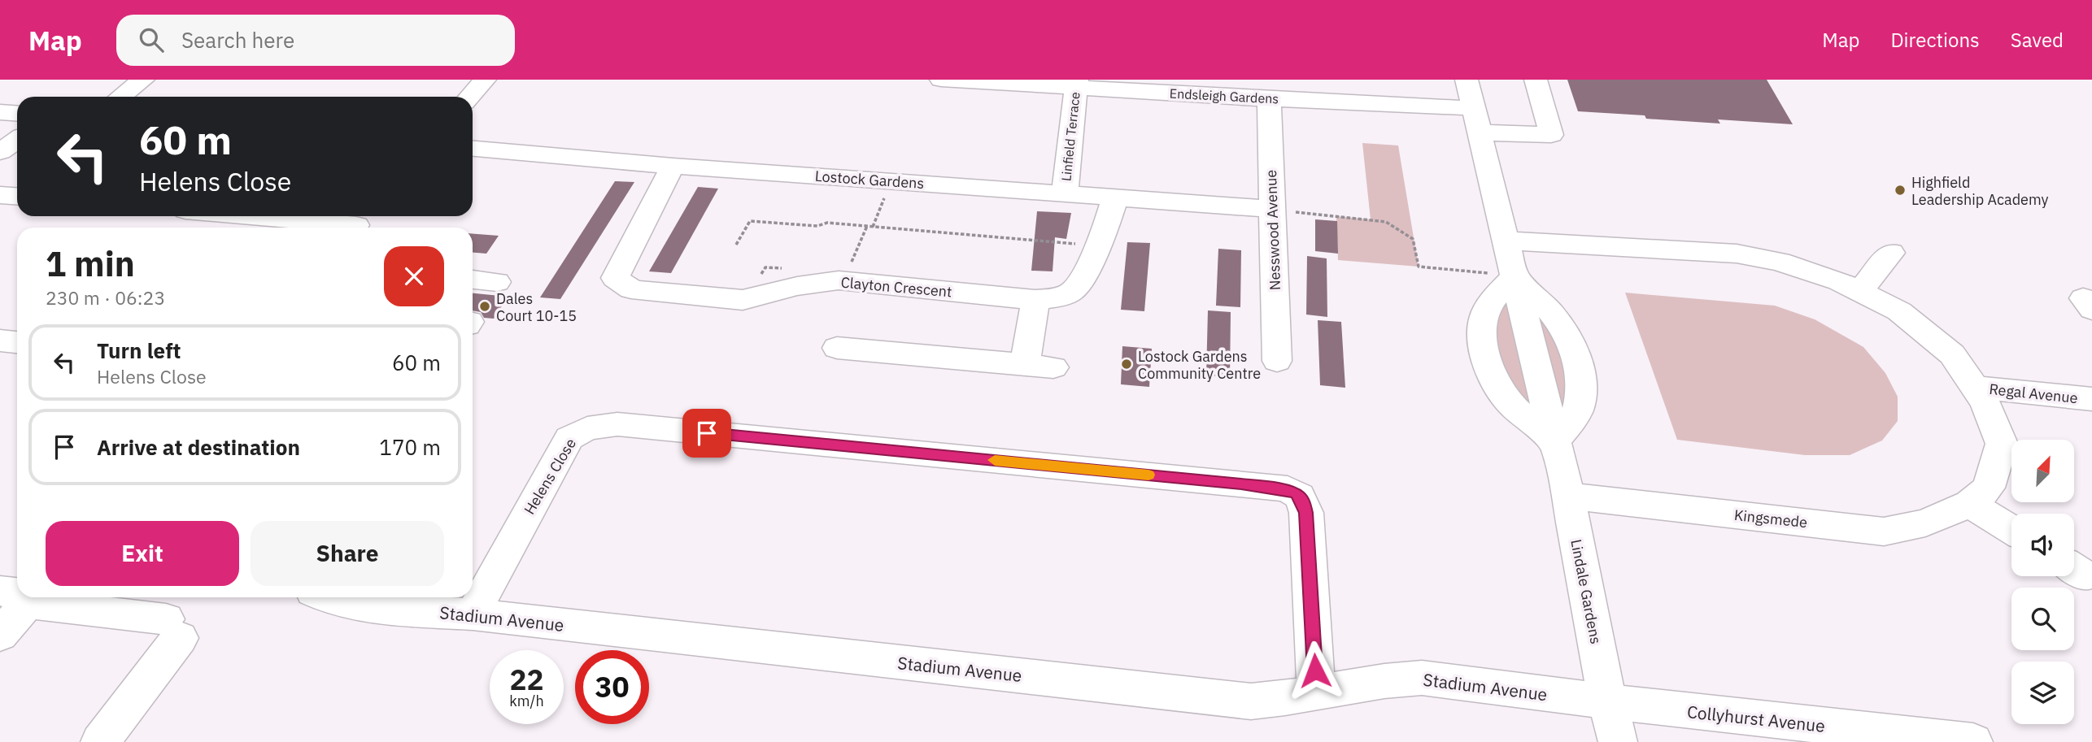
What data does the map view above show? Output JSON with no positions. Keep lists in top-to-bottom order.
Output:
{
  "streets": {
    "street": [
      "Endsleigh Gardens",
      "Linfield Terrace",
      "Lostock Gardens",
      "Nesswood Avenue",
      "Clayton Crescent",
      "Regal Avenue",
      "Helens Close",
      "Kingsmede",
      "Lindale Gardens",
      "Stadium Avenue",
      "Collyhurst Avenue"
    ]
  },
  "crossings": [
    ["Endsleigh Gardens", "Linfield Terrace"],
    ["Endsleigh Gardens", "Nesswood Avenue"],
    ["Endsleigh Gardens", "Lindale Gardens"],
    ["Linfield Terrace", "Lostock Gardens"],
    ["Lostock Gardens", "Nesswood Avenue"],
    ["Lostock Gardens", "Clayton Crescent"],
    ["Regal Avenue", "Kingsmede"],
    ["Helens Close", "Stadium Avenue"],
    ["Kingsmede", "Lindale Gardens"],
    ["Lindale Gardens", "Stadium Avenue"],
    ["Lindale Gardens", "Collyhurst Avenue"],
    ["Stadium Avenue", "Collyhurst Avenue"]
  ],
  "places": ["Highfield Leadership Academy", "Dales Court 10-15", "Lostock Gardens Community Centre"],
  "north": "top right",
  "page": {
    "header": "Map",
    "search": "Search here",
    "nav": ["Map", "Directions", "Saved"],
    "turn": ["60 m", "Helens Close"],
    "heading": ["1 min", "230 m · 06:23"],
    "list": [
      {
        "name": "Turn left",
        "note": "Helens Close",
        "value": "60 m"
      },
      {
        "name": "Arrive at destination",
        "value": "170 m"
      }
    ],
    "buttons": ["Exit", "Share"],
    "speed": "22 km/h",
    "limit": "30"
  }
}
